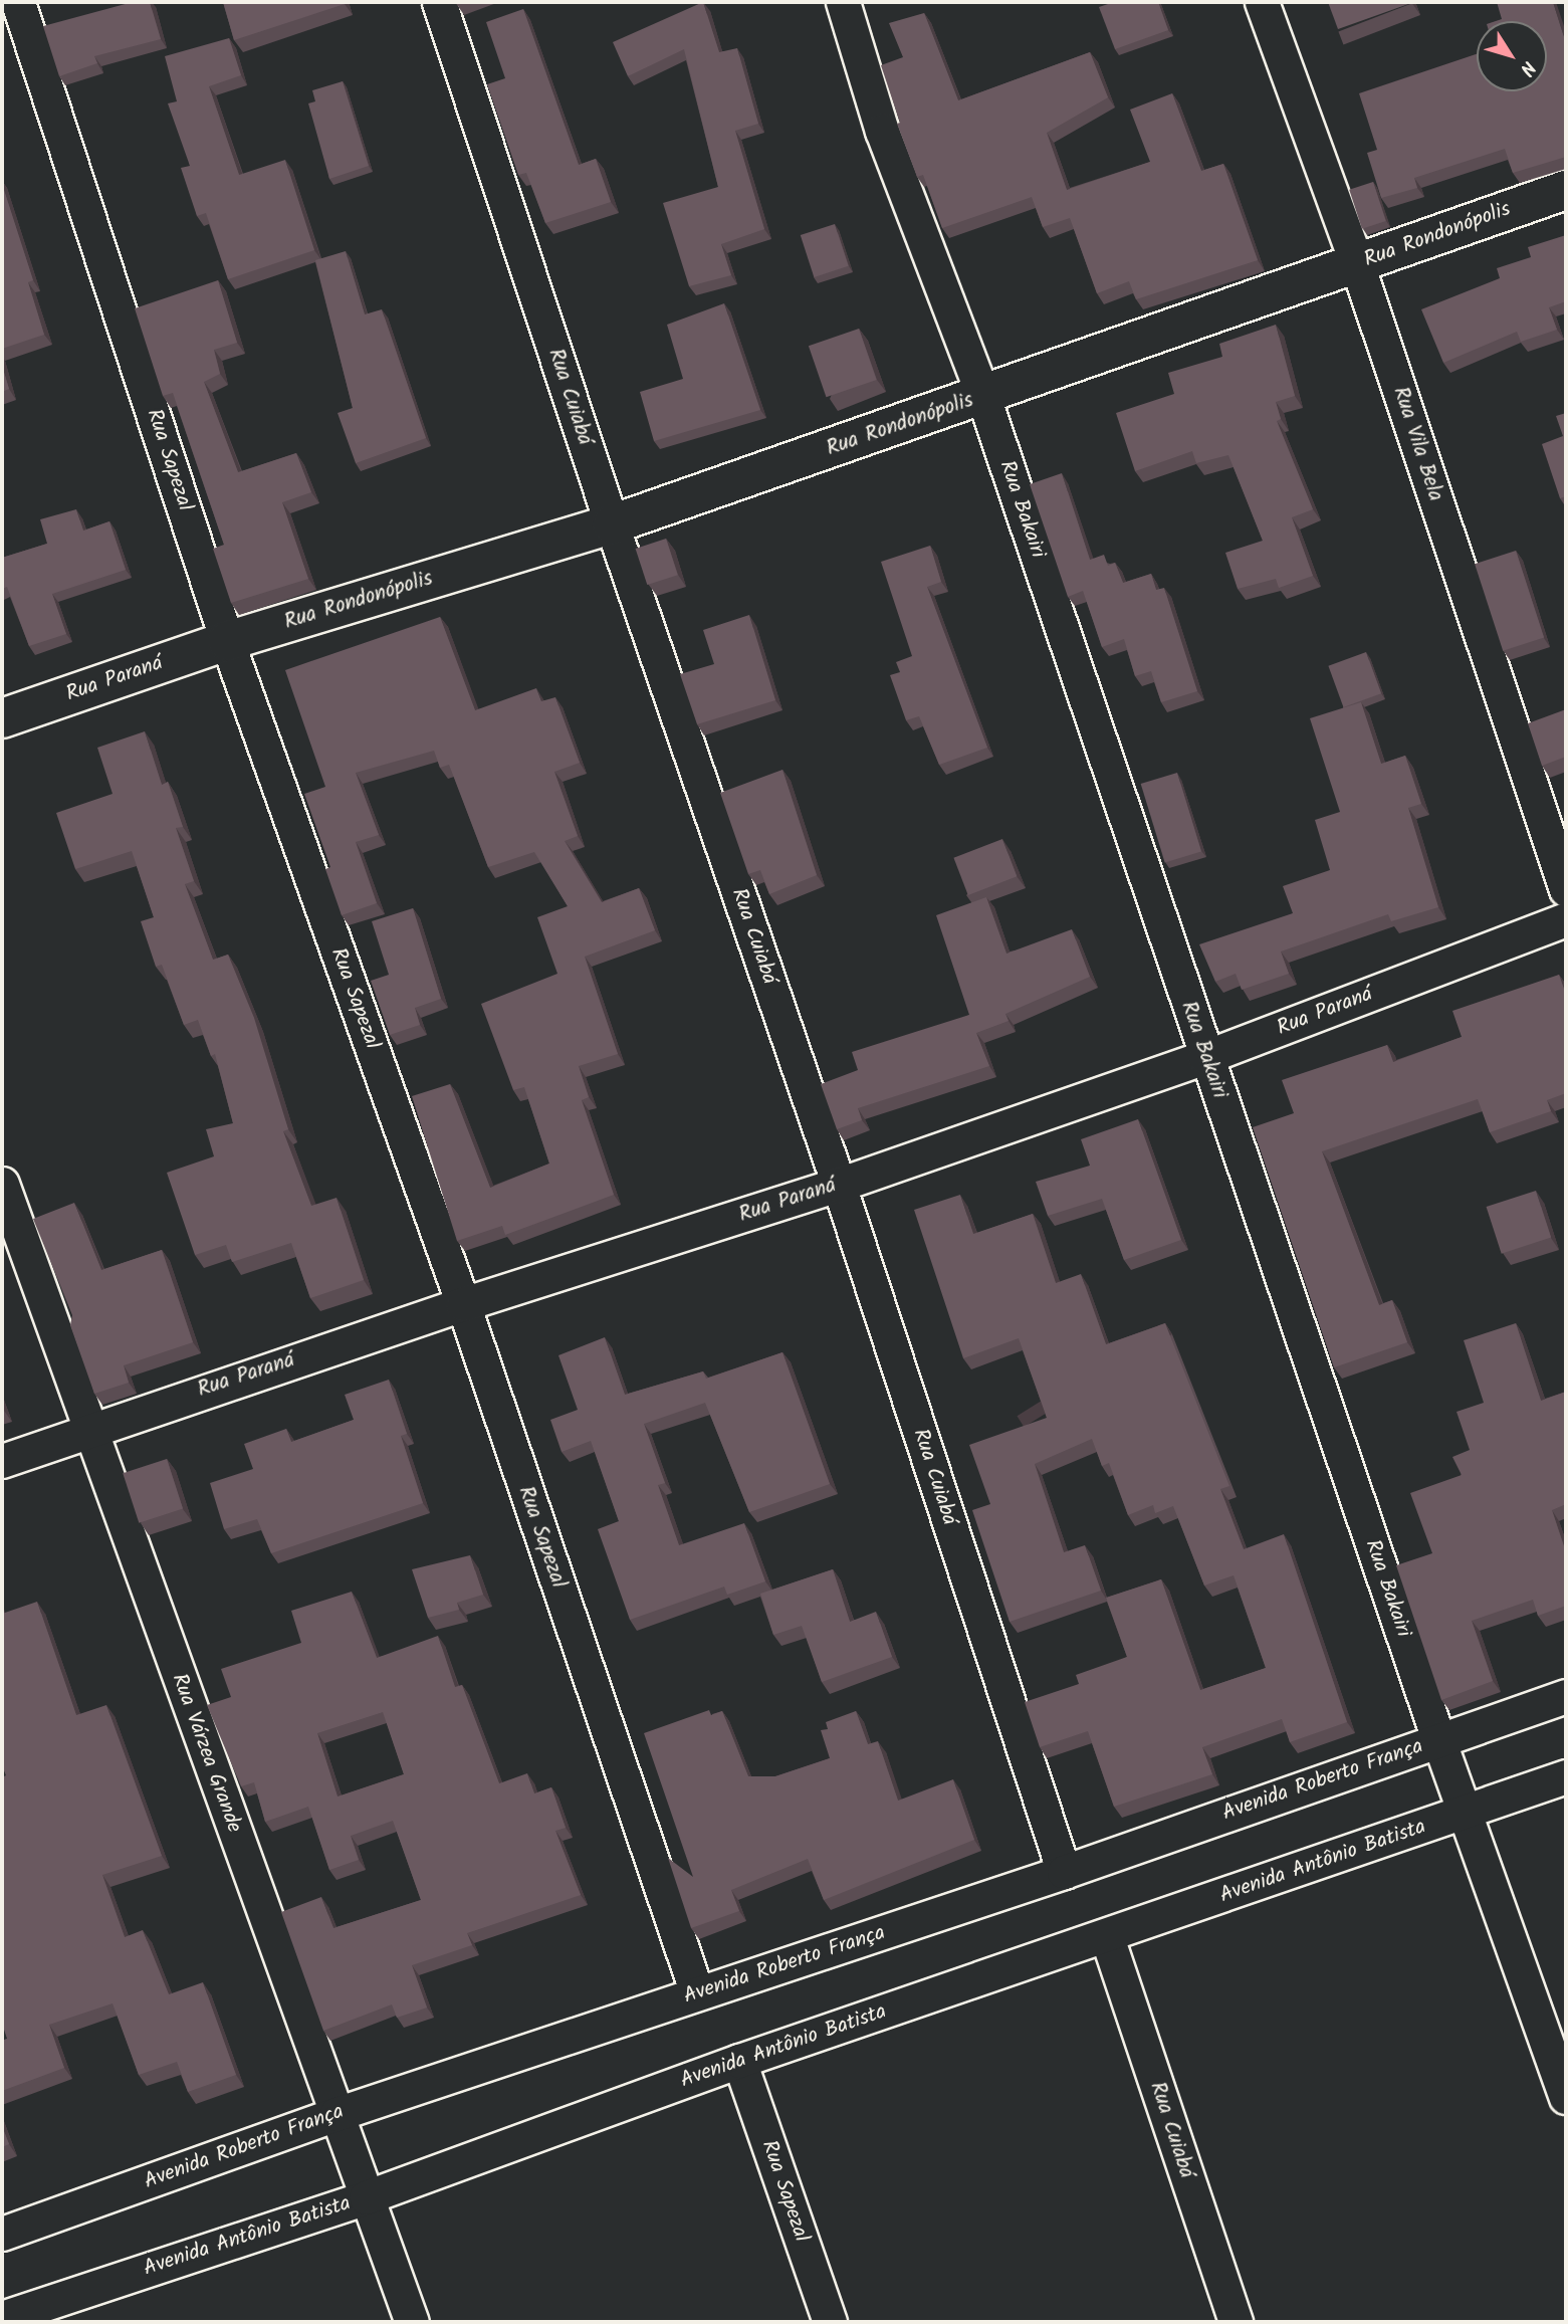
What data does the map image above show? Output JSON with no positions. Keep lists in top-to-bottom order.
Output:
{
  "streets": {
    "street": [
      "Rua Rondonópolis",
      "Rua Cuiabá",
      "Rua Vila Bela",
      "Rua Sapezal",
      "Rua Bakairi",
      "Rua Paraná",
      "Rua Várzea Grande",
      "Avenida Roberto França",
      "Avenida Antônio Batista"
    ]
  },
  "crossings": [
    ["Rua Rondonópolis", "Rua Cuiabá"],
    ["Rua Rondonópolis", "Rua Vila Bela"],
    ["Rua Rondonópolis", "Rua Sapezal"],
    ["Rua Rondonópolis", "Rua Bakairi"],
    ["Rua Rondonópolis", "Rua Paraná"],
    ["Rua Cuiabá", "Rua Paraná"],
    ["Rua Cuiabá", "Avenida Roberto França"],
    ["Rua Cuiabá", "Avenida Antônio Batista"],
    ["Rua Sapezal", "Rua Paraná"],
    ["Rua Sapezal", "Avenida Roberto França"],
    ["Rua Sapezal", "Avenida Antônio Batista"],
    ["Rua Bakairi", "Rua Paraná"],
    ["Rua Bakairi", "Avenida Roberto França"],
    ["Rua Bakairi", "Avenida Antônio Batista"],
    ["Rua Paraná", "Rua Várzea Grande"],
    ["Rua Várzea Grande", "Avenida Roberto França"],
    ["Rua Várzea Grande", "Avenida Antônio Batista"]
  ],
  "north": "bottom right"
}
